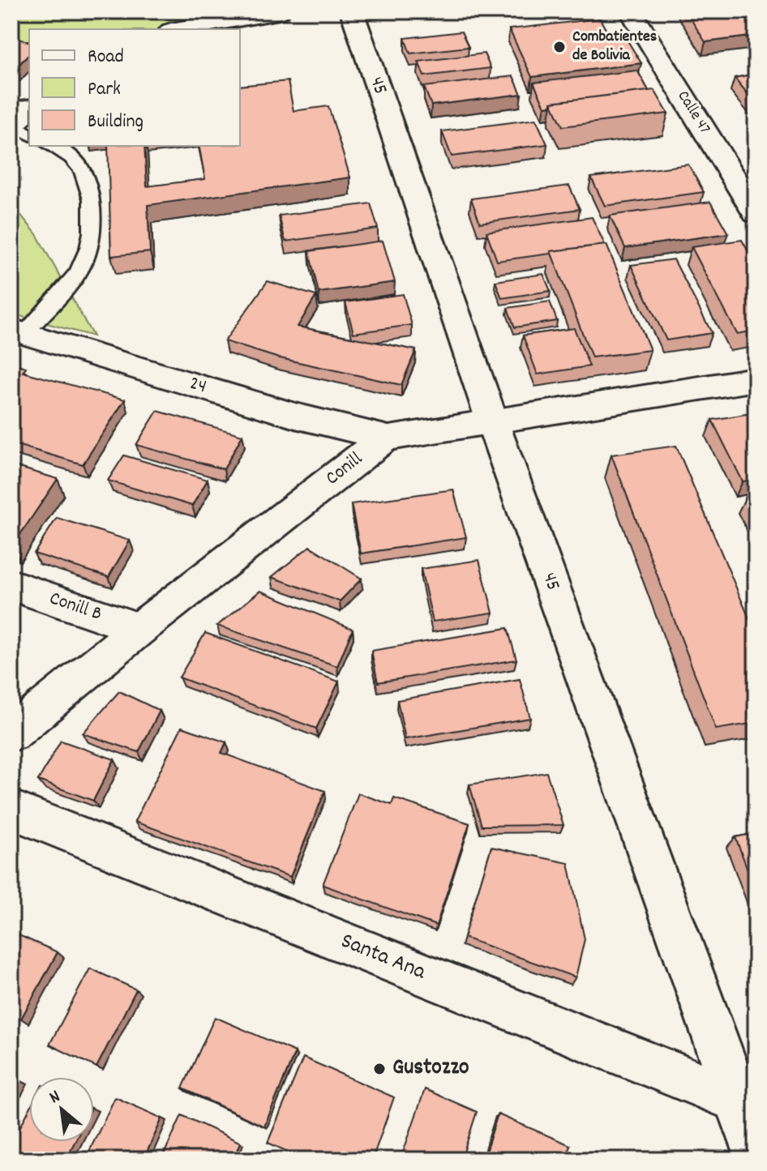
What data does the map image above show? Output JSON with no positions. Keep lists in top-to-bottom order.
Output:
{
  "streets": {
    "street": [
      "45",
      "Calle 47",
      "24",
      "Conill",
      "Conill B",
      "Santa Ana"
    ]
  },
  "crossings": [
    ["45", "Conill"],
    ["45", "Santa Ana"],
    ["24", "Conill"],
    ["Conill", "Conill B"]
  ],
  "places": ["Combatientes de Bolivia", "Gustozzo"],
  "legend": ["Road", "Park", "Building"],
  "north": "top left"
}
